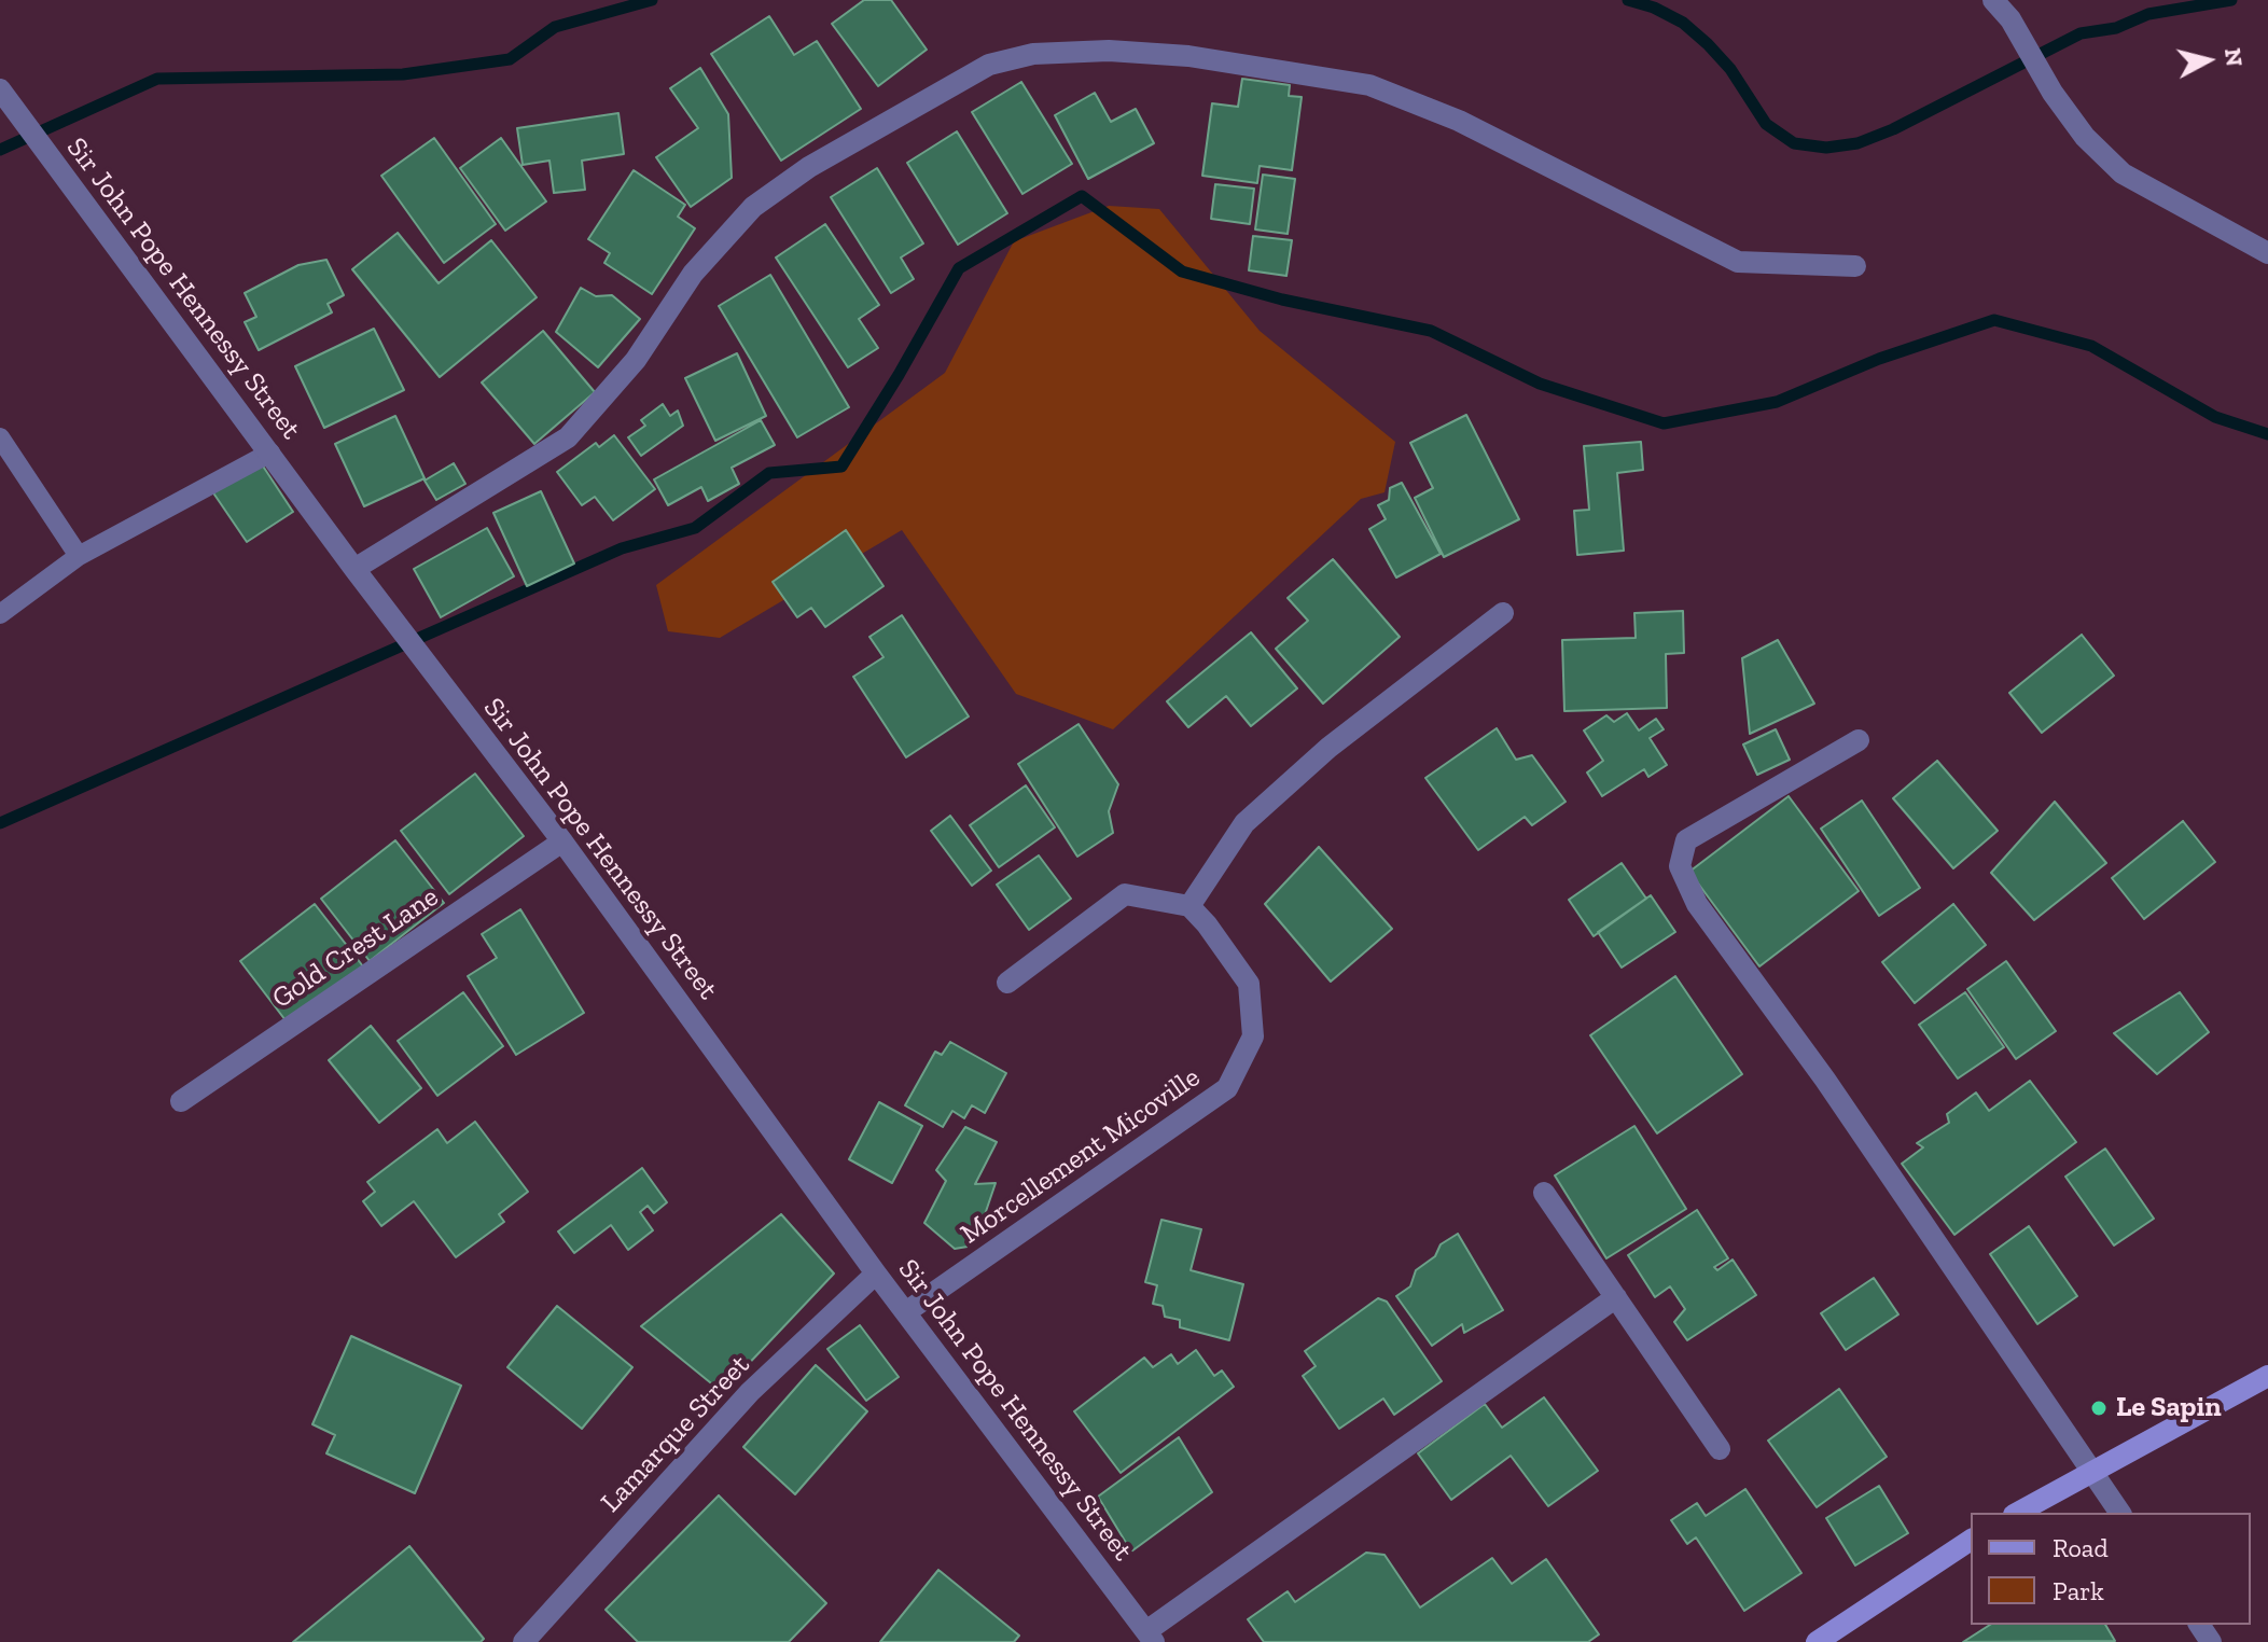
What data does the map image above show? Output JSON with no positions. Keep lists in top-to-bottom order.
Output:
{
  "streets": {
    "street": [
      "Sir John Pope Hennessy Street",
      "Gold Crest Lane",
      "Morcellement Micoville",
      "Lamarque Street"
    ]
  },
  "crossings": [
    ["Sir John Pope Hennessy Street", "Gold Crest Lane"],
    ["Sir John Pope Hennessy Street", "Morcellement Micoville"],
    ["Sir John Pope Hennessy Street", "Lamarque Street"]
  ],
  "places": ["Le Sapin"],
  "legend": ["Road", "Park"],
  "north": "right"
}
